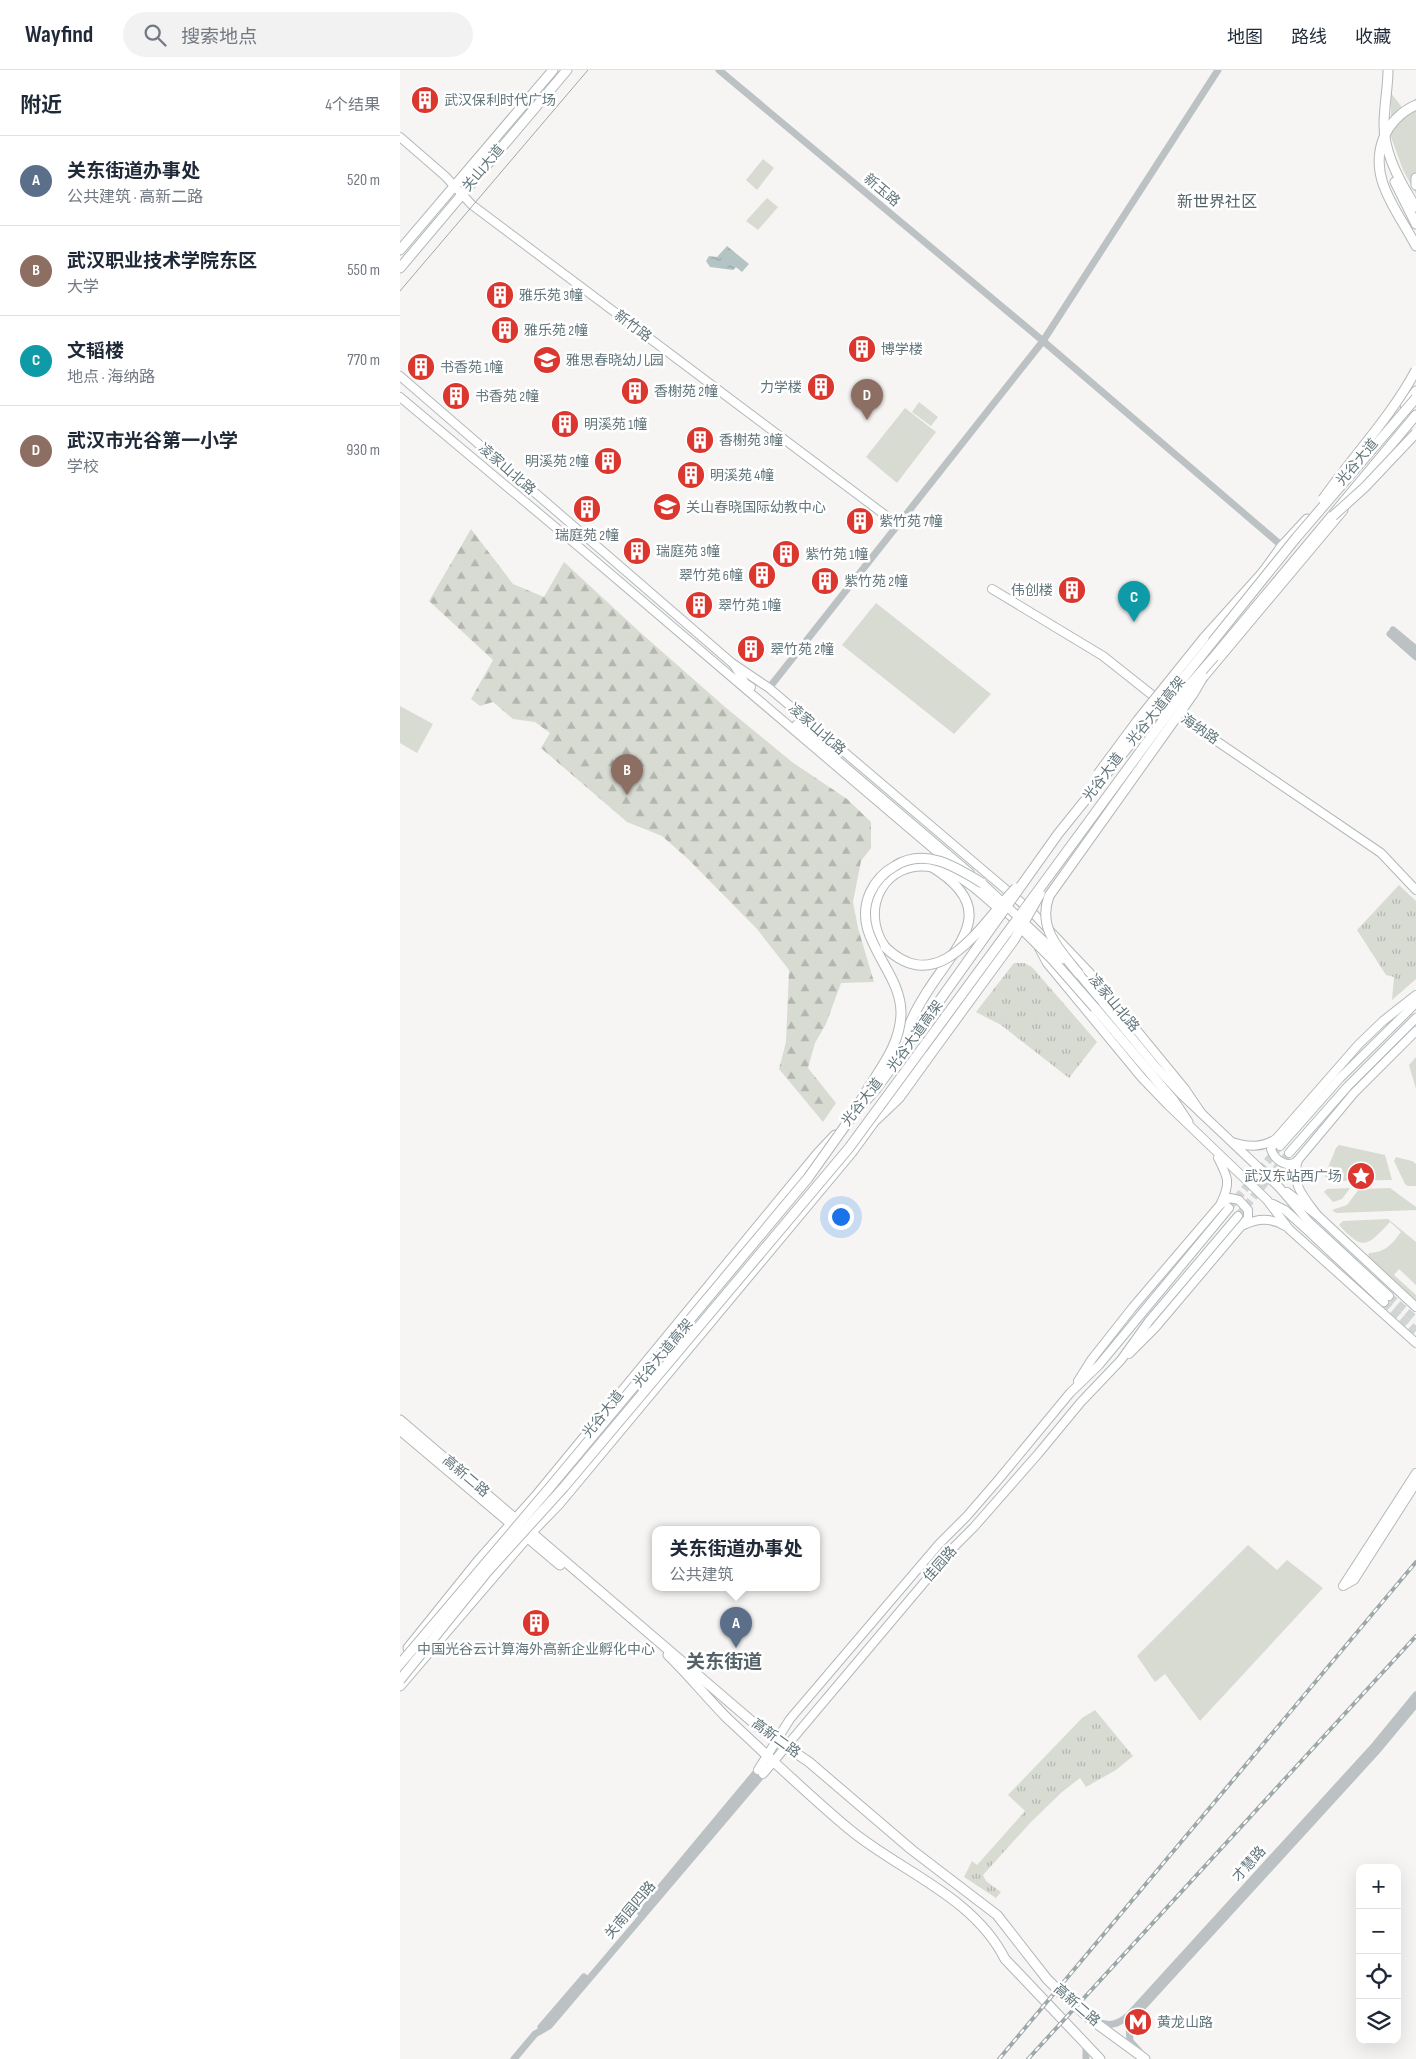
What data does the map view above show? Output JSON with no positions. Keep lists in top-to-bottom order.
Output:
{
  "streets": {
    "main road": [
      "关山大道",
      "新竹路",
      "光谷大道",
      "凌家山北路",
      "光谷大道高架",
      "海纳路",
      "高新二路",
      "佳园路"
    ],
    "street": ["新玉路", "才慧路", "关南园四路"]
  },
  "crossings": [
    ["关山大道", "新竹路"],
    ["新玉路", "光谷大道"],
    ["光谷大道", "凌家山北路"],
    ["光谷大道", "光谷大道高架"],
    ["光谷大道", "海纳路"],
    ["光谷大道", "高新二路"],
    ["高新二路", "佳园路"],
    ["高新二路", "才慧路"]
  ],
  "districts": ["新世界社区", "关东街道"],
  "places": {
    "building": [
      "武汉保利时代广场",
      "雅乐苑 3幢",
      "雅乐苑 2幢",
      "博学楼",
      "书香苑 1幢",
      "力学楼",
      "香榭苑 2幢",
      "书香苑 2幢",
      "明溪苑 1幢",
      "香榭苑 3幢",
      "明溪苑 2幢",
      "明溪苑 4幢",
      "瑞庭苑 2幢",
      "紫竹苑 7幢",
      "瑞庭苑 3幢",
      "紫竹苑 1幢",
      "翠竹苑 6幢",
      "紫竹苑 2幢",
      "伟创楼",
      "翠竹苑 1幢",
      "翠竹苑 2幢",
      "中国光谷云计算海外高新企业孵化中心"
    ],
    "school or university": ["雅思春晓幼儿园", "关山春晓国际幼教中心"],
    "place": ["武汉东站西广场"],
    "metro station": ["黄龙山路"]
  },
  "page": {
    "header": "Wayfind",
    "search": "搜索地点",
    "nav": ["地图", "路线", "收藏"],
    "heading": ["附近", "4个结果"],
    "list": [
      {
        "mark": "A",
        "name": "关东街道办事处",
        "note": "公共建筑 · 高新二路",
        "value": "520 m"
      },
      {
        "mark": "B",
        "name": "武汉职业技术学院东区",
        "note": "大学",
        "value": "550 m"
      },
      {
        "mark": "C",
        "name": "文韬楼",
        "note": "地点 · 海纳路",
        "value": "770 m"
      },
      {
        "mark": "D",
        "name": "武汉市光谷第一小学",
        "note": "学校",
        "value": "930 m"
      }
    ],
    "pins": [
      "D",
      "C",
      "B",
      "A"
    ],
    "popup": ["关东街道办事处", "公共建筑"],
    "map_buttons": ["+", "−"]
  }
}
